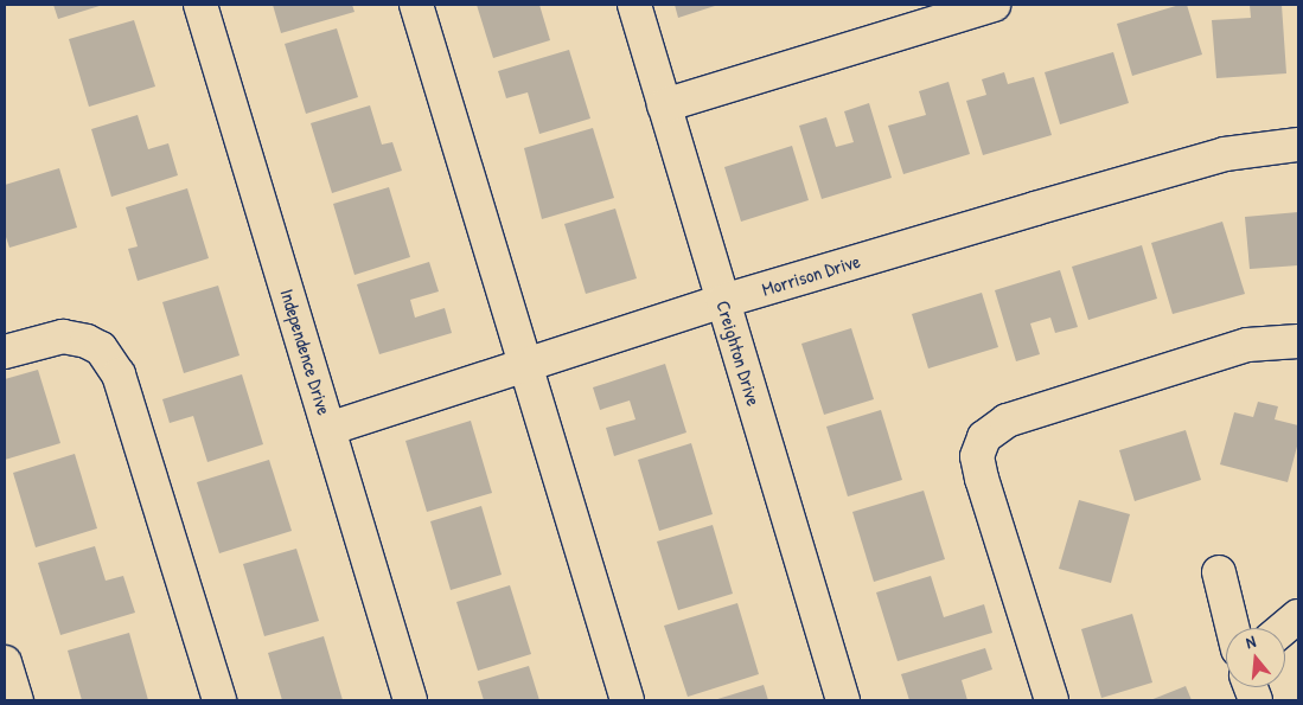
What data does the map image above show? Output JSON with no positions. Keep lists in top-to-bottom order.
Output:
{
  "streets": {
    "street": ["Morrison Drive", "Independence Drive", "Creighton Drive"]
  },
  "crossings": [
    ["Morrison Drive", "Independence Drive"],
    ["Morrison Drive", "Creighton Drive"]
  ],
  "north": "top"
}
